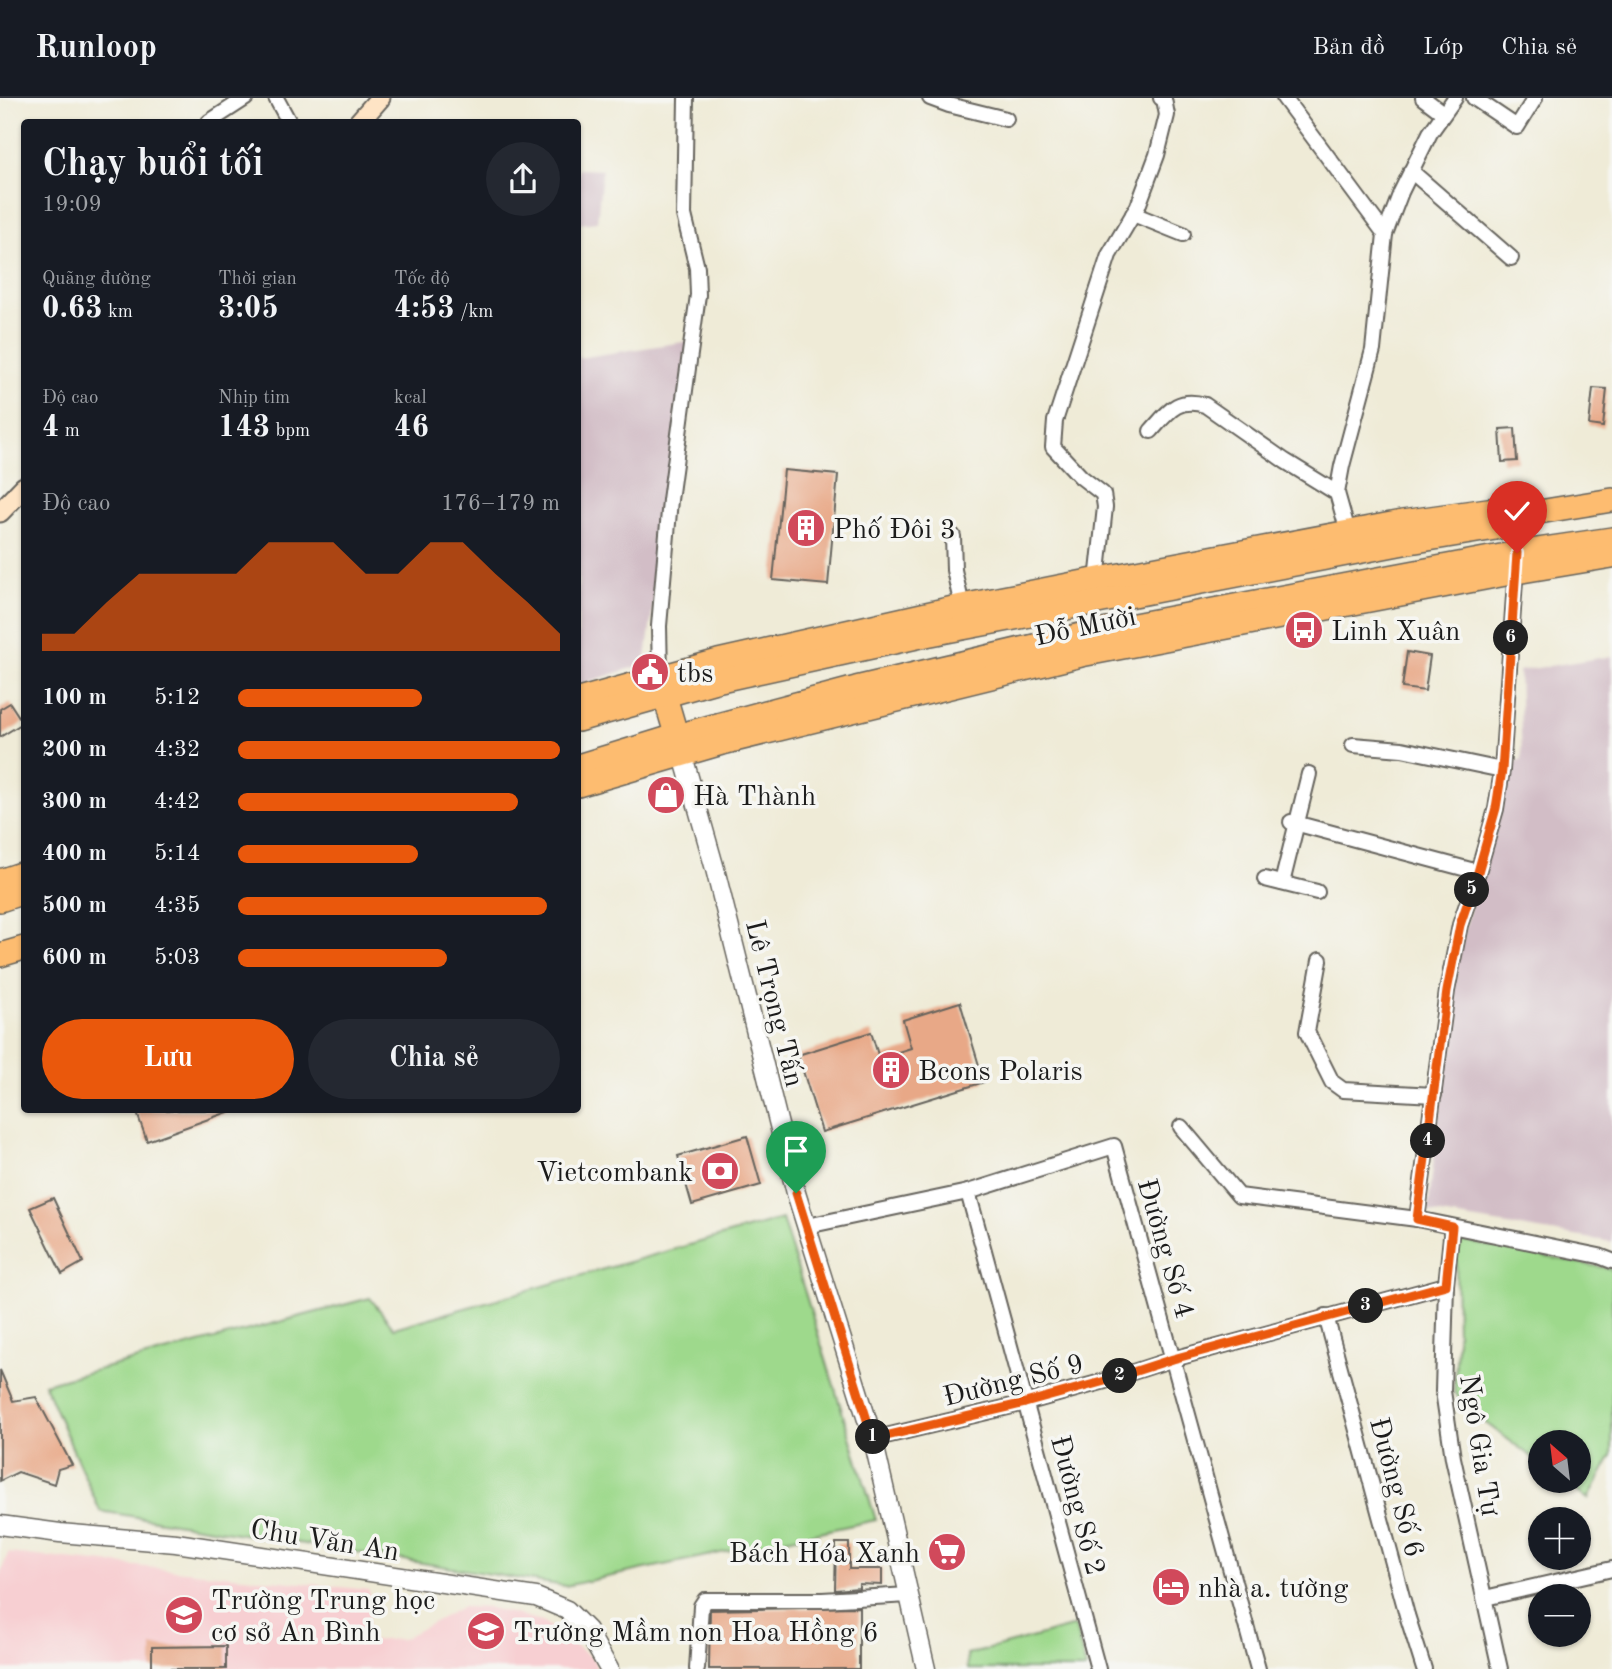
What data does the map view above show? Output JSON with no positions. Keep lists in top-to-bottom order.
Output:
{
  "streets": {
    "highway": ["Đỗ Mười"],
    "street": [
      "Lê Trọng Tấn",
      "Đường Số 4",
      "Đường Số 9",
      "Ngô Gia Tự",
      "Đường Số 6",
      "Đường Số 2",
      "Chu Văn An"
    ]
  },
  "crossings": [
    ["Đỗ Mười", "Lê Trọng Tấn"],
    ["Lê Trọng Tấn", "Đường Số 4"],
    ["Lê Trọng Tấn", "Đường Số 9"],
    ["Đường Số 4", "Đường Số 9"],
    ["Đường Số 4", "Đường Số 2"],
    ["Đường Số 9", "Ngô Gia Tự"],
    ["Đường Số 9", "Đường Số 6"],
    ["Đường Số 9", "Đường Số 2"]
  ],
  "places": {
    "building": ["Phố Đôi 3", "Bcons Polaris"],
    "bus stop": ["Linh Xuân"],
    "public building": ["tbs"],
    "shop": ["Hà Thành"],
    "bank": ["Vietcombank"],
    "supermarket": ["Bách Hóa Xanh"],
    "hotel": ["nhà a. tường"],
    "school or university": ["Trường Trung học cơ sở An Bình", "Trường Mầm non Hoa Hồng 6"]
  },
  "north": "top left",
  "page": {
    "header": "Runloop",
    "nav": ["Bản đồ", "Lớp", "Chia sẻ"],
    "heading": ["Chạy buổi tối", "19:09"],
    "stats": [
      ["Quãng đường", "0.63 km"],
      ["Thời gian", "3:05"],
      ["Tốc độ", "4:53 /km"],
      ["Độ cao", "4 m"],
      ["Nhịp tim", "143 bpm"],
      ["kcal", "46"]
    ],
    "chart": ["Độ cao", "176–179 m"],
    "pins": [
      "6",
      "5",
      "4",
      "3",
      "2",
      "1"
    ],
    "list": [
      {
        "name": "100 m",
        "note": "5:12"
      },
      {
        "name": "200 m",
        "note": "4:32"
      },
      {
        "name": "300 m",
        "note": "4:42"
      },
      {
        "name": "400 m",
        "note": "5:14"
      },
      {
        "name": "500 m",
        "note": "4:35"
      },
      {
        "name": "600 m",
        "note": "5:03"
      }
    ],
    "buttons": ["Lưu", "Chia sẻ"],
    "map_buttons": ["+", "−"]
  }
}
